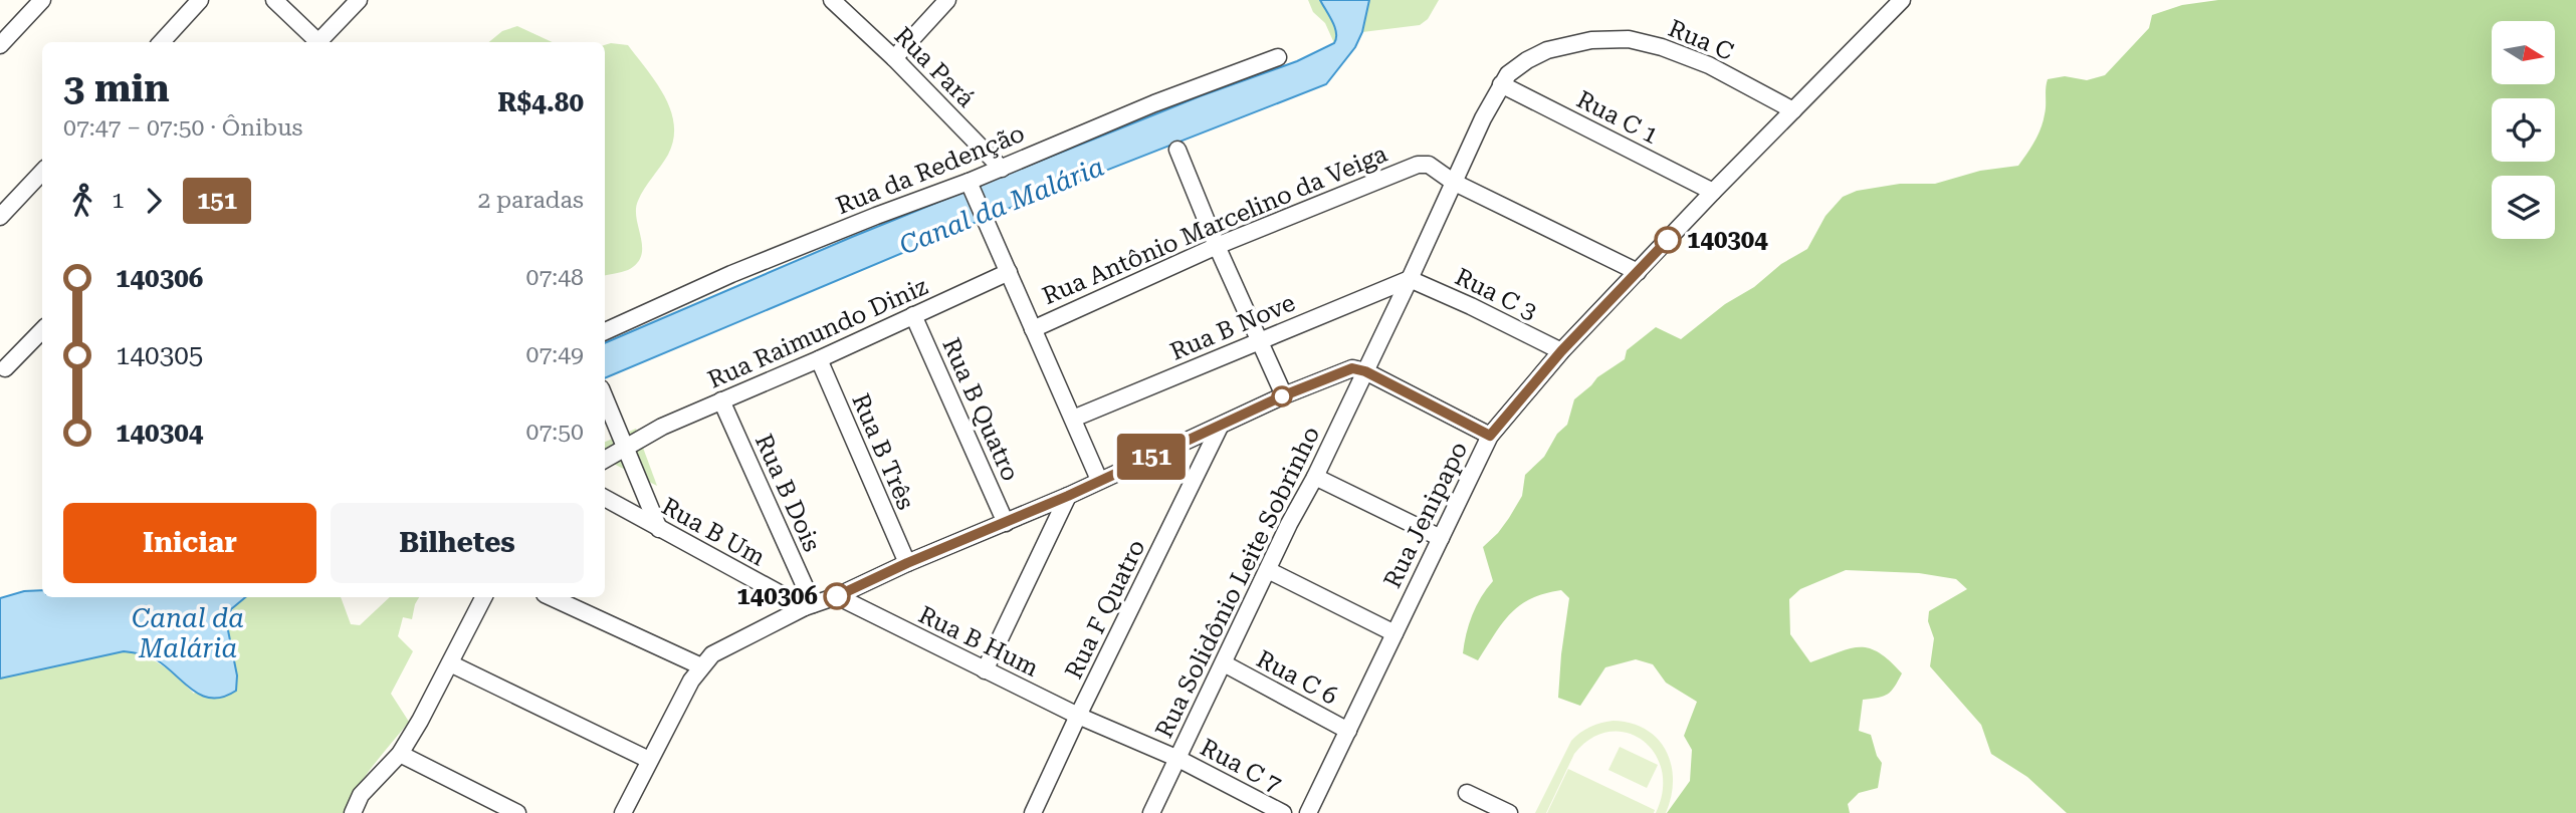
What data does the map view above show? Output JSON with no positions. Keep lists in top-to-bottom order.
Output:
{
  "streets": {
    "street": [
      "Rua C",
      "Rua Pará",
      "Rua C 1",
      "Rua da Redenção",
      "Rua Antônio Marcelino da Veiga",
      "Rua C 3",
      "Rua B Nove",
      "Rua Raimundo Diniz",
      "Rua B Quatro",
      "Rua B Três",
      "Rua B Dois",
      "Rua Jenipapo",
      "Rua B Um",
      "Rua Solidônio Leite Sobrinho",
      "Rua F Quatro",
      "Rua B Hum",
      "Rua C 6",
      "Rua C 7"
    ]
  },
  "crossings": [
    ["Rua C", "Rua C 1"],
    ["Rua C", "Rua Jenipapo"],
    ["Rua C", "Rua Solidônio Leite Sobrinho"],
    ["Rua Pará", "Rua da Redenção"],
    ["Rua C 1", "Rua Jenipapo"],
    ["Rua C 1", "Rua Solidônio Leite Sobrinho"],
    ["Rua Antônio Marcelino da Veiga", "Rua Jenipapo"],
    ["Rua Antônio Marcelino da Veiga", "Rua Solidônio Leite Sobrinho"],
    ["Rua C 3", "Rua B Nove"],
    ["Rua C 3", "Rua Jenipapo"],
    ["Rua C 3", "Rua Solidônio Leite Sobrinho"],
    ["Rua B Nove", "Rua Solidônio Leite Sobrinho"],
    ["Rua Raimundo Diniz", "Rua B Quatro"],
    ["Rua Raimundo Diniz", "Rua B Três"],
    ["Rua Raimundo Diniz", "Rua B Dois"],
    ["Rua B Dois", "Rua B Um"],
    ["Rua Jenipapo", "Rua C 6"],
    ["Rua Solidônio Leite Sobrinho", "Rua B Hum"],
    ["Rua Solidônio Leite Sobrinho", "Rua C 6"],
    ["Rua Solidônio Leite Sobrinho", "Rua C 7"],
    ["Rua F Quatro", "Rua B Hum"],
    ["Rua B Hum", "Rua C 7"]
  ],
  "water": ["Canal da Malária"],
  "places": ["140304", "140306"],
  "lines": ["bus line 151"],
  "north": "right",
  "page": {
    "on_map": "151",
    "heading": ["3 min", "07:47 – 07:50 · Ônibus", "R$4.80"],
    "legs": ["1", "151", "2 paradas"],
    "list": [
      {
        "name": "140306",
        "value": "07:48"
      },
      {
        "name": "140305",
        "value": "07:49"
      },
      {
        "name": "140304",
        "value": "07:50"
      }
    ],
    "buttons": ["Iniciar", "Bilhetes"]
  }
}
